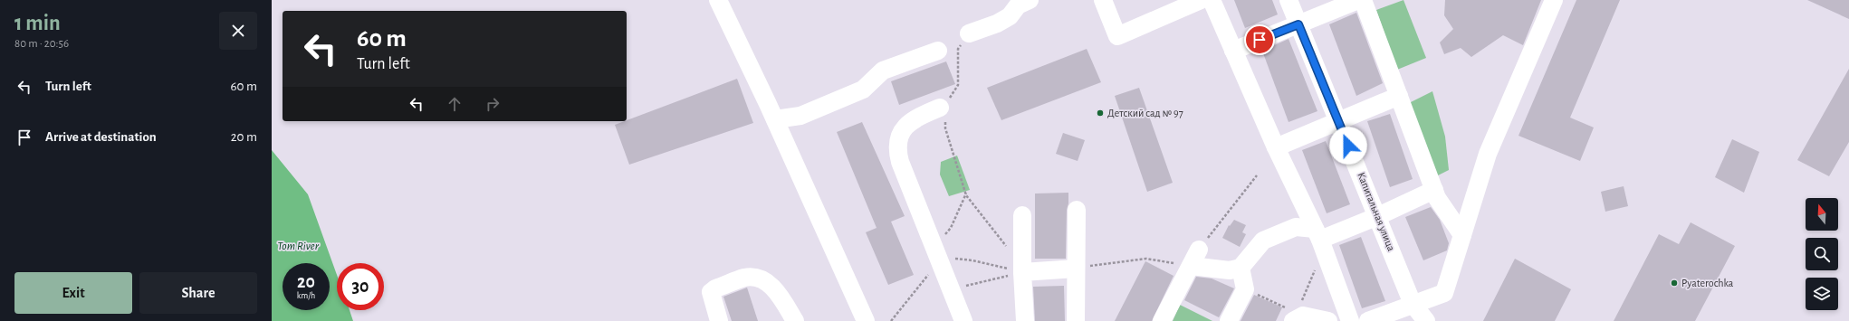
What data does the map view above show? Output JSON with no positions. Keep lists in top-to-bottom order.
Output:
{
  "streets": {
    "street": ["Капитальная улица"]
  },
  "water": ["Tom River"],
  "places": ["Детский сад № 97", "Pyaterochka"],
  "north": "top",
  "page": {
    "heading": ["1 min", "80 m · 20:56"],
    "turn": ["60 m", "Turn left"],
    "list": [
      {
        "name": "Turn left",
        "value": "60 m"
      },
      {
        "name": "Arrive at destination",
        "value": "20 m"
      }
    ],
    "speed": "20 km/h",
    "limit": "30",
    "buttons": ["Exit", "Share"]
  }
}
